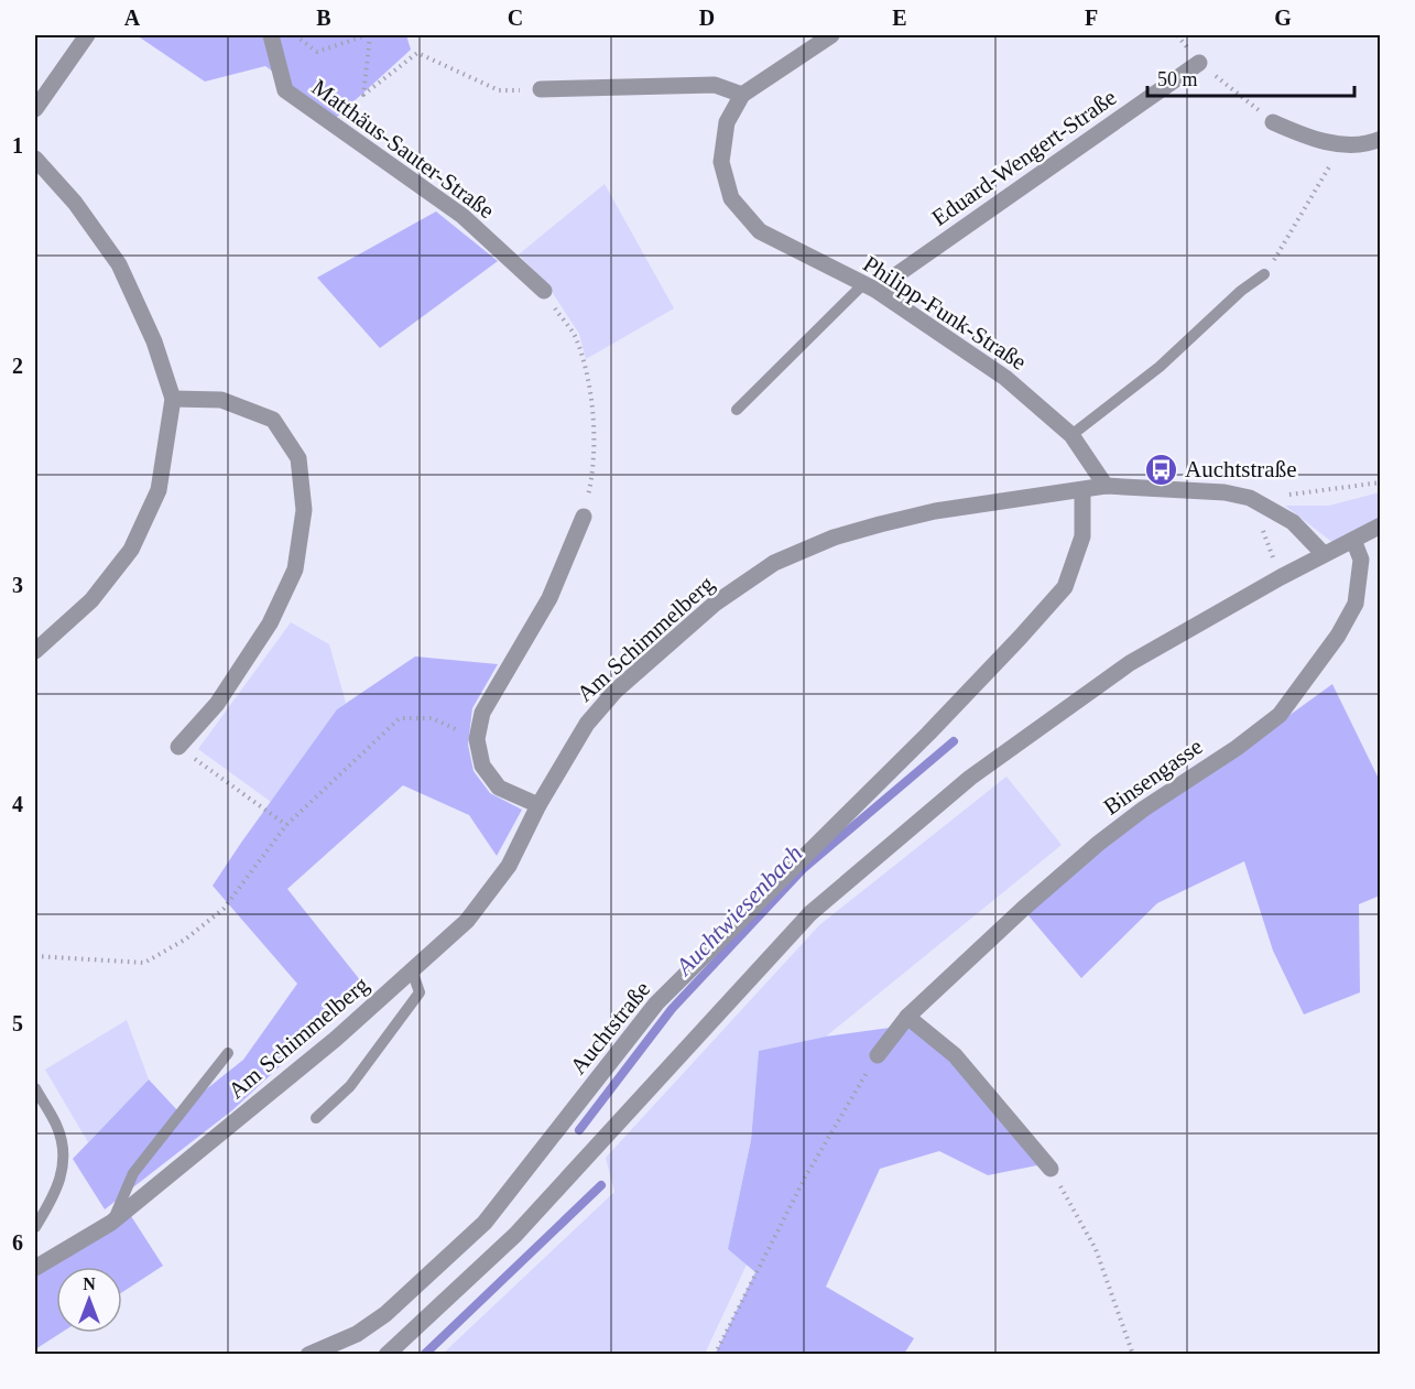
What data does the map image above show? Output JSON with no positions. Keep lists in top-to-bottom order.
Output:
{
  "streets": {
    "street": [
      "Matthäus-Sauter-Straße",
      "Eduard-Wengert-Straße",
      "Philipp-Funk-Straße",
      "Am Schimmelberg",
      "Binsengasse",
      "Auchtstraße"
    ]
  },
  "crossings": [
    ["Eduard-Wengert-Straße", "Philipp-Funk-Straße"],
    ["Philipp-Funk-Straße", "Am Schimmelberg"],
    ["Am Schimmelberg", "Auchtstraße"]
  ],
  "water": ["Auchtwiesenbach"],
  "places": {
    "bus stop": ["Auchtstraße"]
  },
  "scale_bar": "50 m",
  "north": "top",
  "grid": {
    "columns": [
      "A",
      "B",
      "C",
      "D",
      "E",
      "F",
      "G"
    ],
    "rows": [
      "1",
      "2",
      "3",
      "4",
      "5",
      "6"
    ]
  }
}
